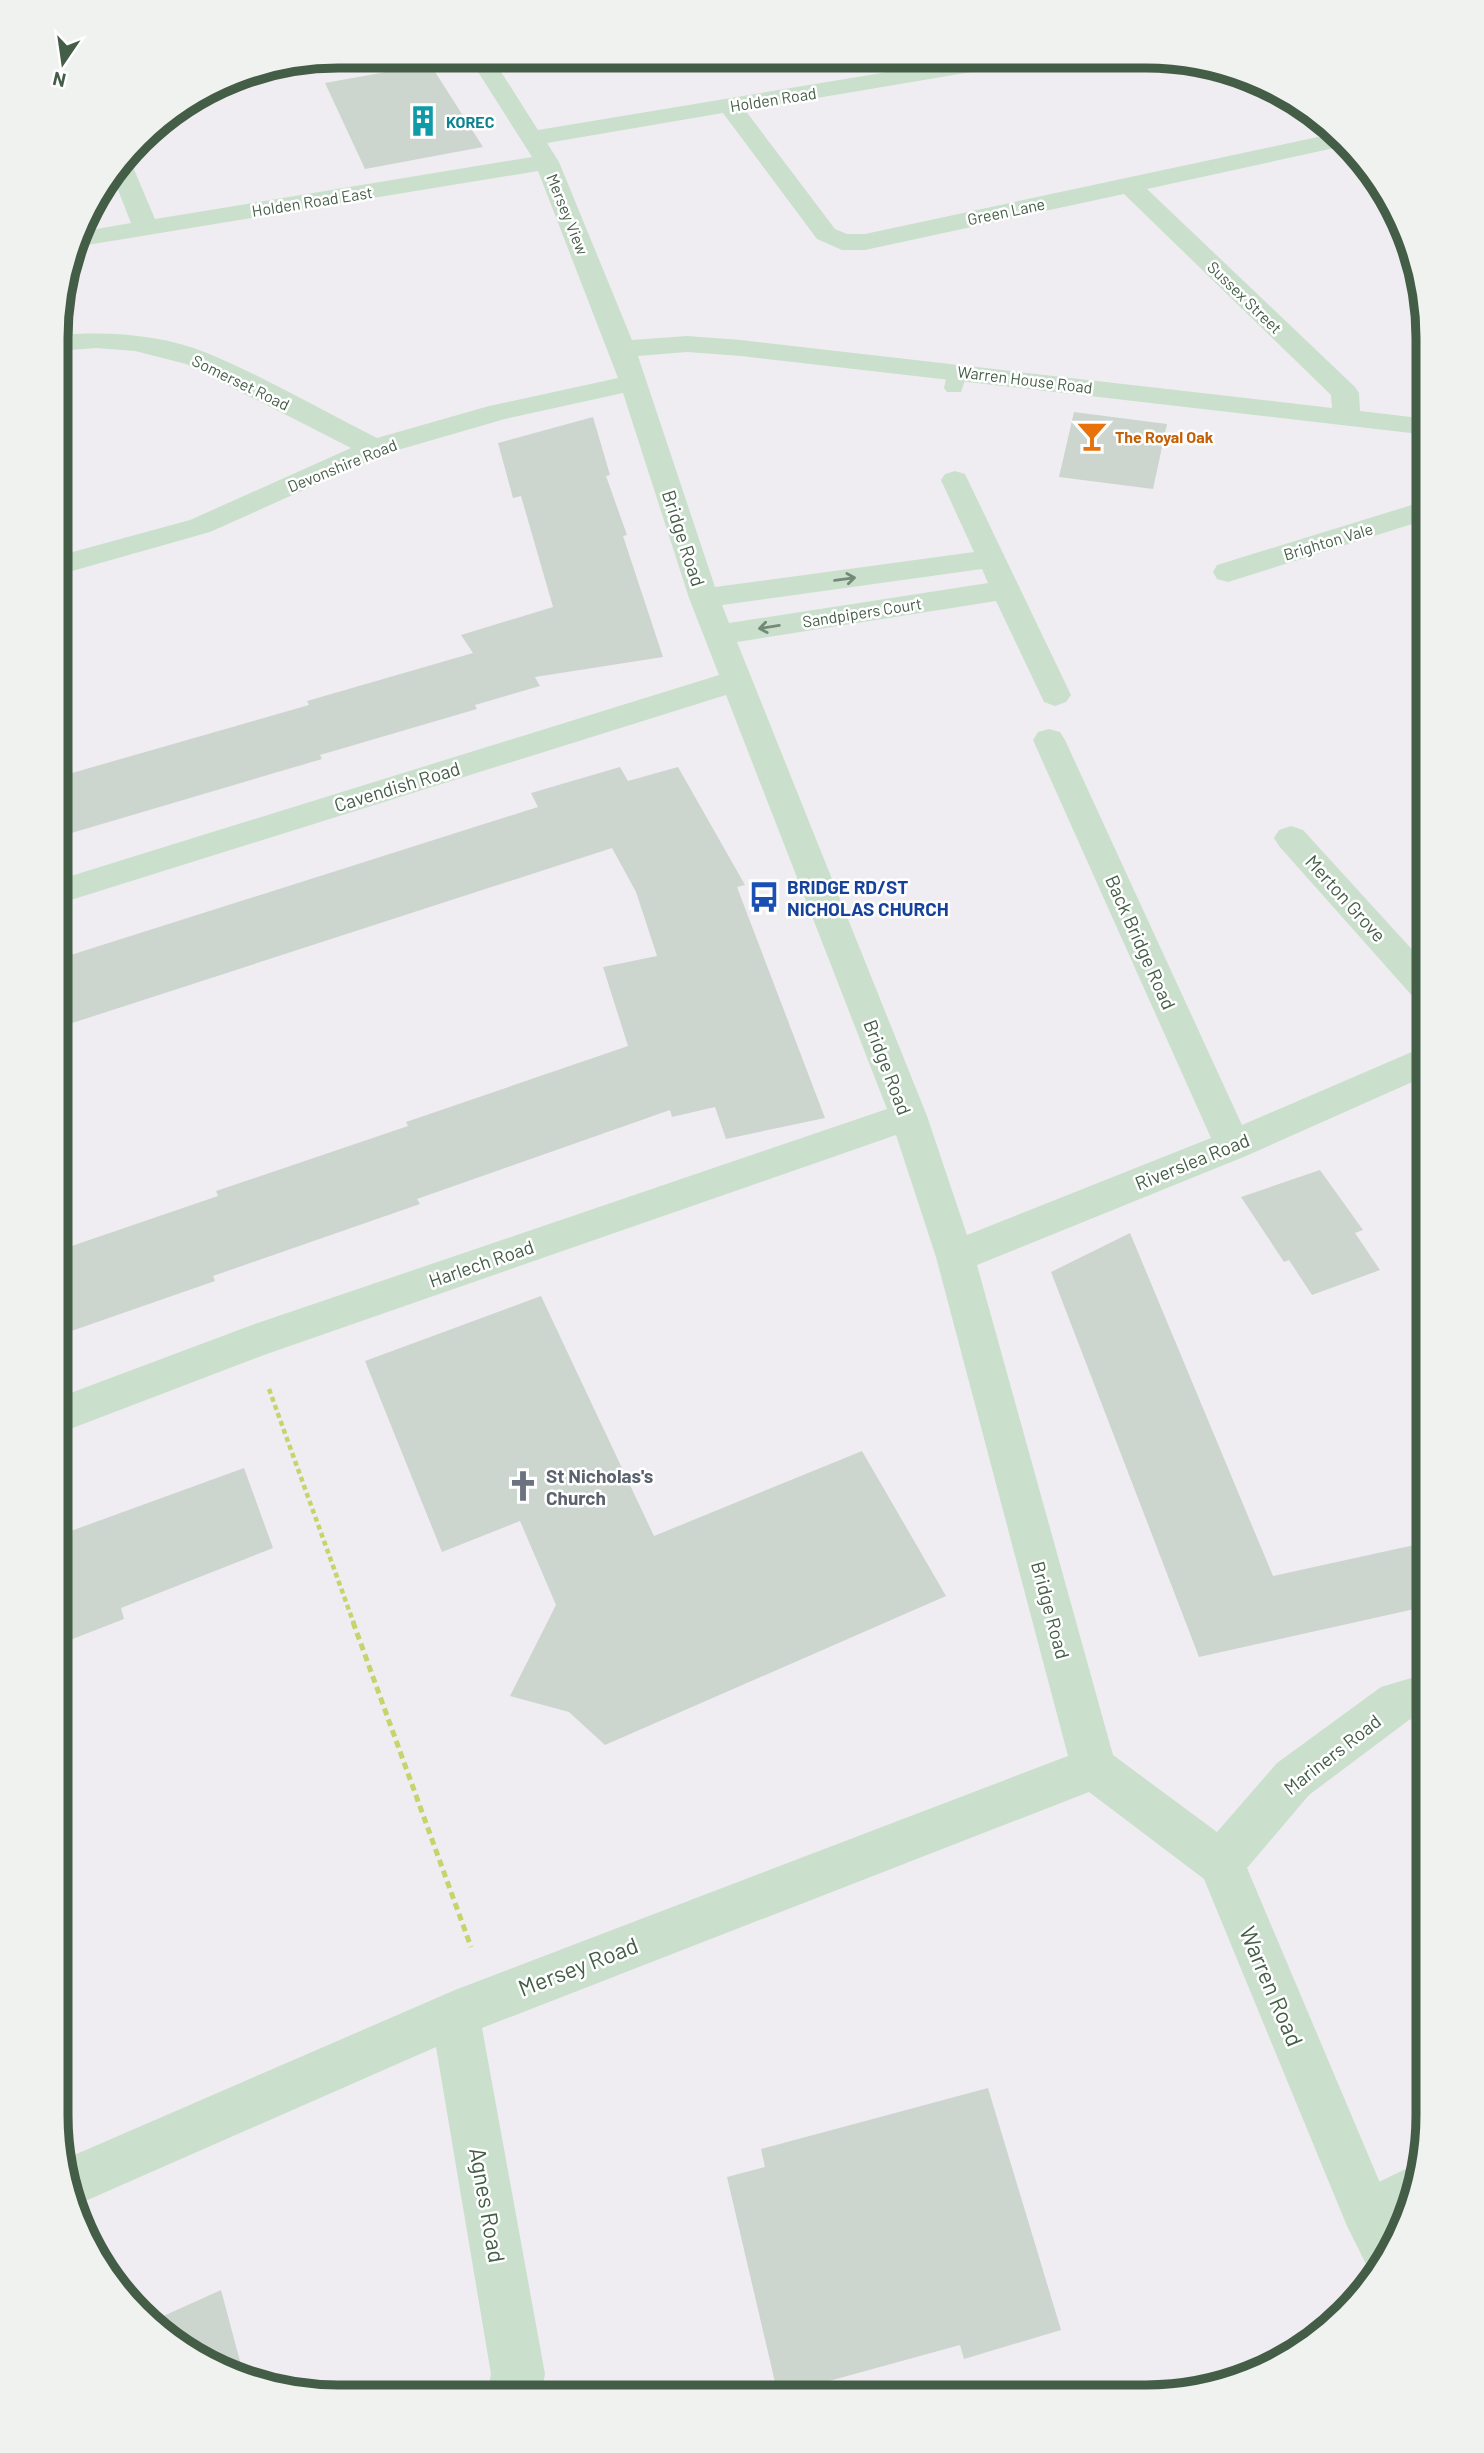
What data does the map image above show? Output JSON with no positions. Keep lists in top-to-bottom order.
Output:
{
  "streets": {
    "street": [
      "Holden Road",
      "Holden Road East",
      "Green Lane",
      "Mersey View",
      "Sussex Street",
      "Warren House Road",
      "Somerset Road",
      "Devonshire Road",
      "Bridge Road",
      "Brighton Vale",
      "Sandpipers Court",
      "Cavendish Road",
      "Merton Grove",
      "Back Bridge Road",
      "Riverslea Road",
      "Harlech Road",
      "Mariners Road",
      "Mersey Road",
      "Warren Road",
      "Agnes Road"
    ]
  },
  "crossings": [
    ["Holden Road", "Green Lane"],
    ["Holden Road", "Mersey View"],
    ["Holden Road East", "Mersey View"],
    ["Green Lane", "Sussex Street"],
    ["Mersey View", "Warren House Road"],
    ["Mersey View", "Devonshire Road"],
    ["Mersey View", "Bridge Road"],
    ["Sussex Street", "Warren House Road"],
    ["Somerset Road", "Devonshire Road"],
    ["Devonshire Road", "Bridge Road"],
    ["Bridge Road", "Sandpipers Court"],
    ["Bridge Road", "Cavendish Road"],
    ["Bridge Road", "Riverslea Road"],
    ["Bridge Road", "Harlech Road"],
    ["Bridge Road", "Mersey Road"],
    ["Back Bridge Road", "Riverslea Road"],
    ["Mariners Road", "Warren Road"],
    ["Mersey Road", "Agnes Road"]
  ],
  "places": {
    "building": ["KOREC"],
    "bar": ["The Royal Oak"],
    "bus stop": ["BRIDGE RD/ST NICHOLAS CHURCH"],
    "church": ["St Nicholas's Church"]
  },
  "north": "bottom"
}
